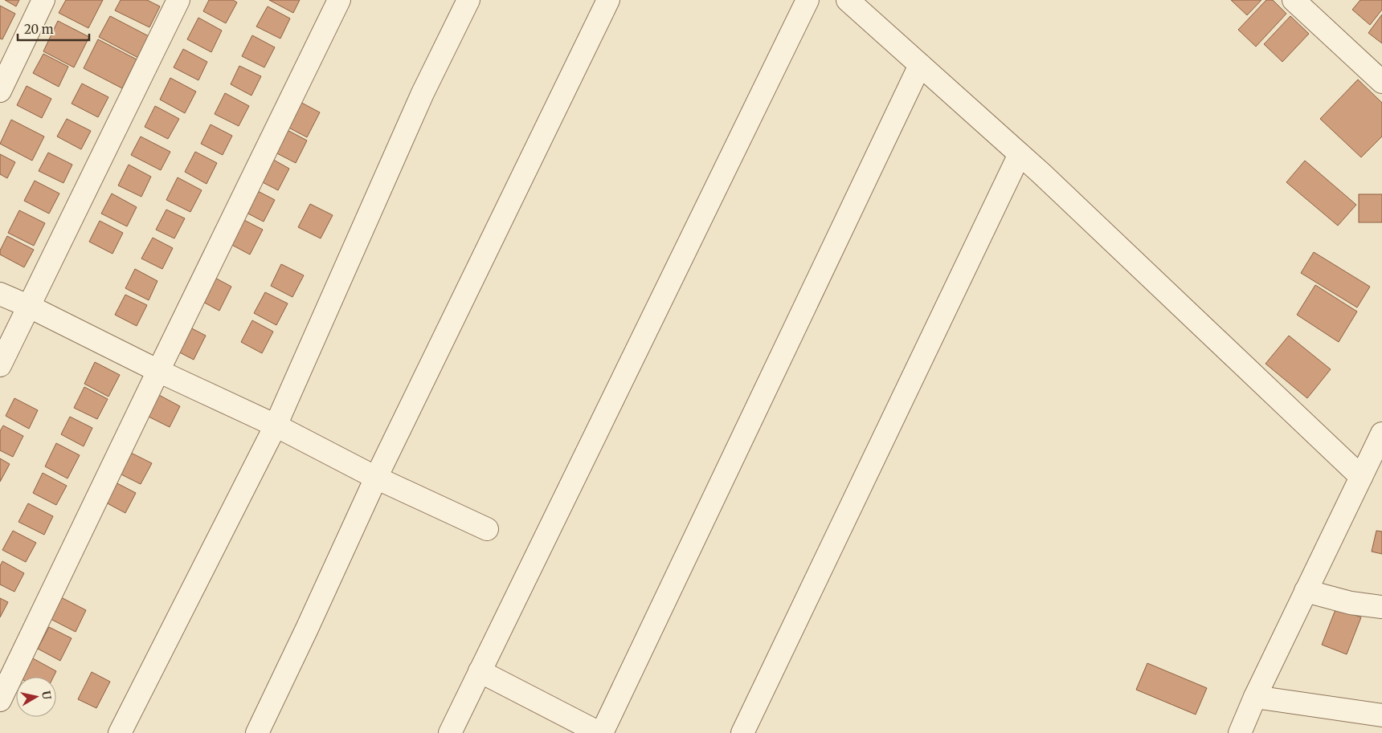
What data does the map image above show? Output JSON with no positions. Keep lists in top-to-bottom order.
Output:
{
  "scale_bar": "20 m",
  "north": "right"
}
